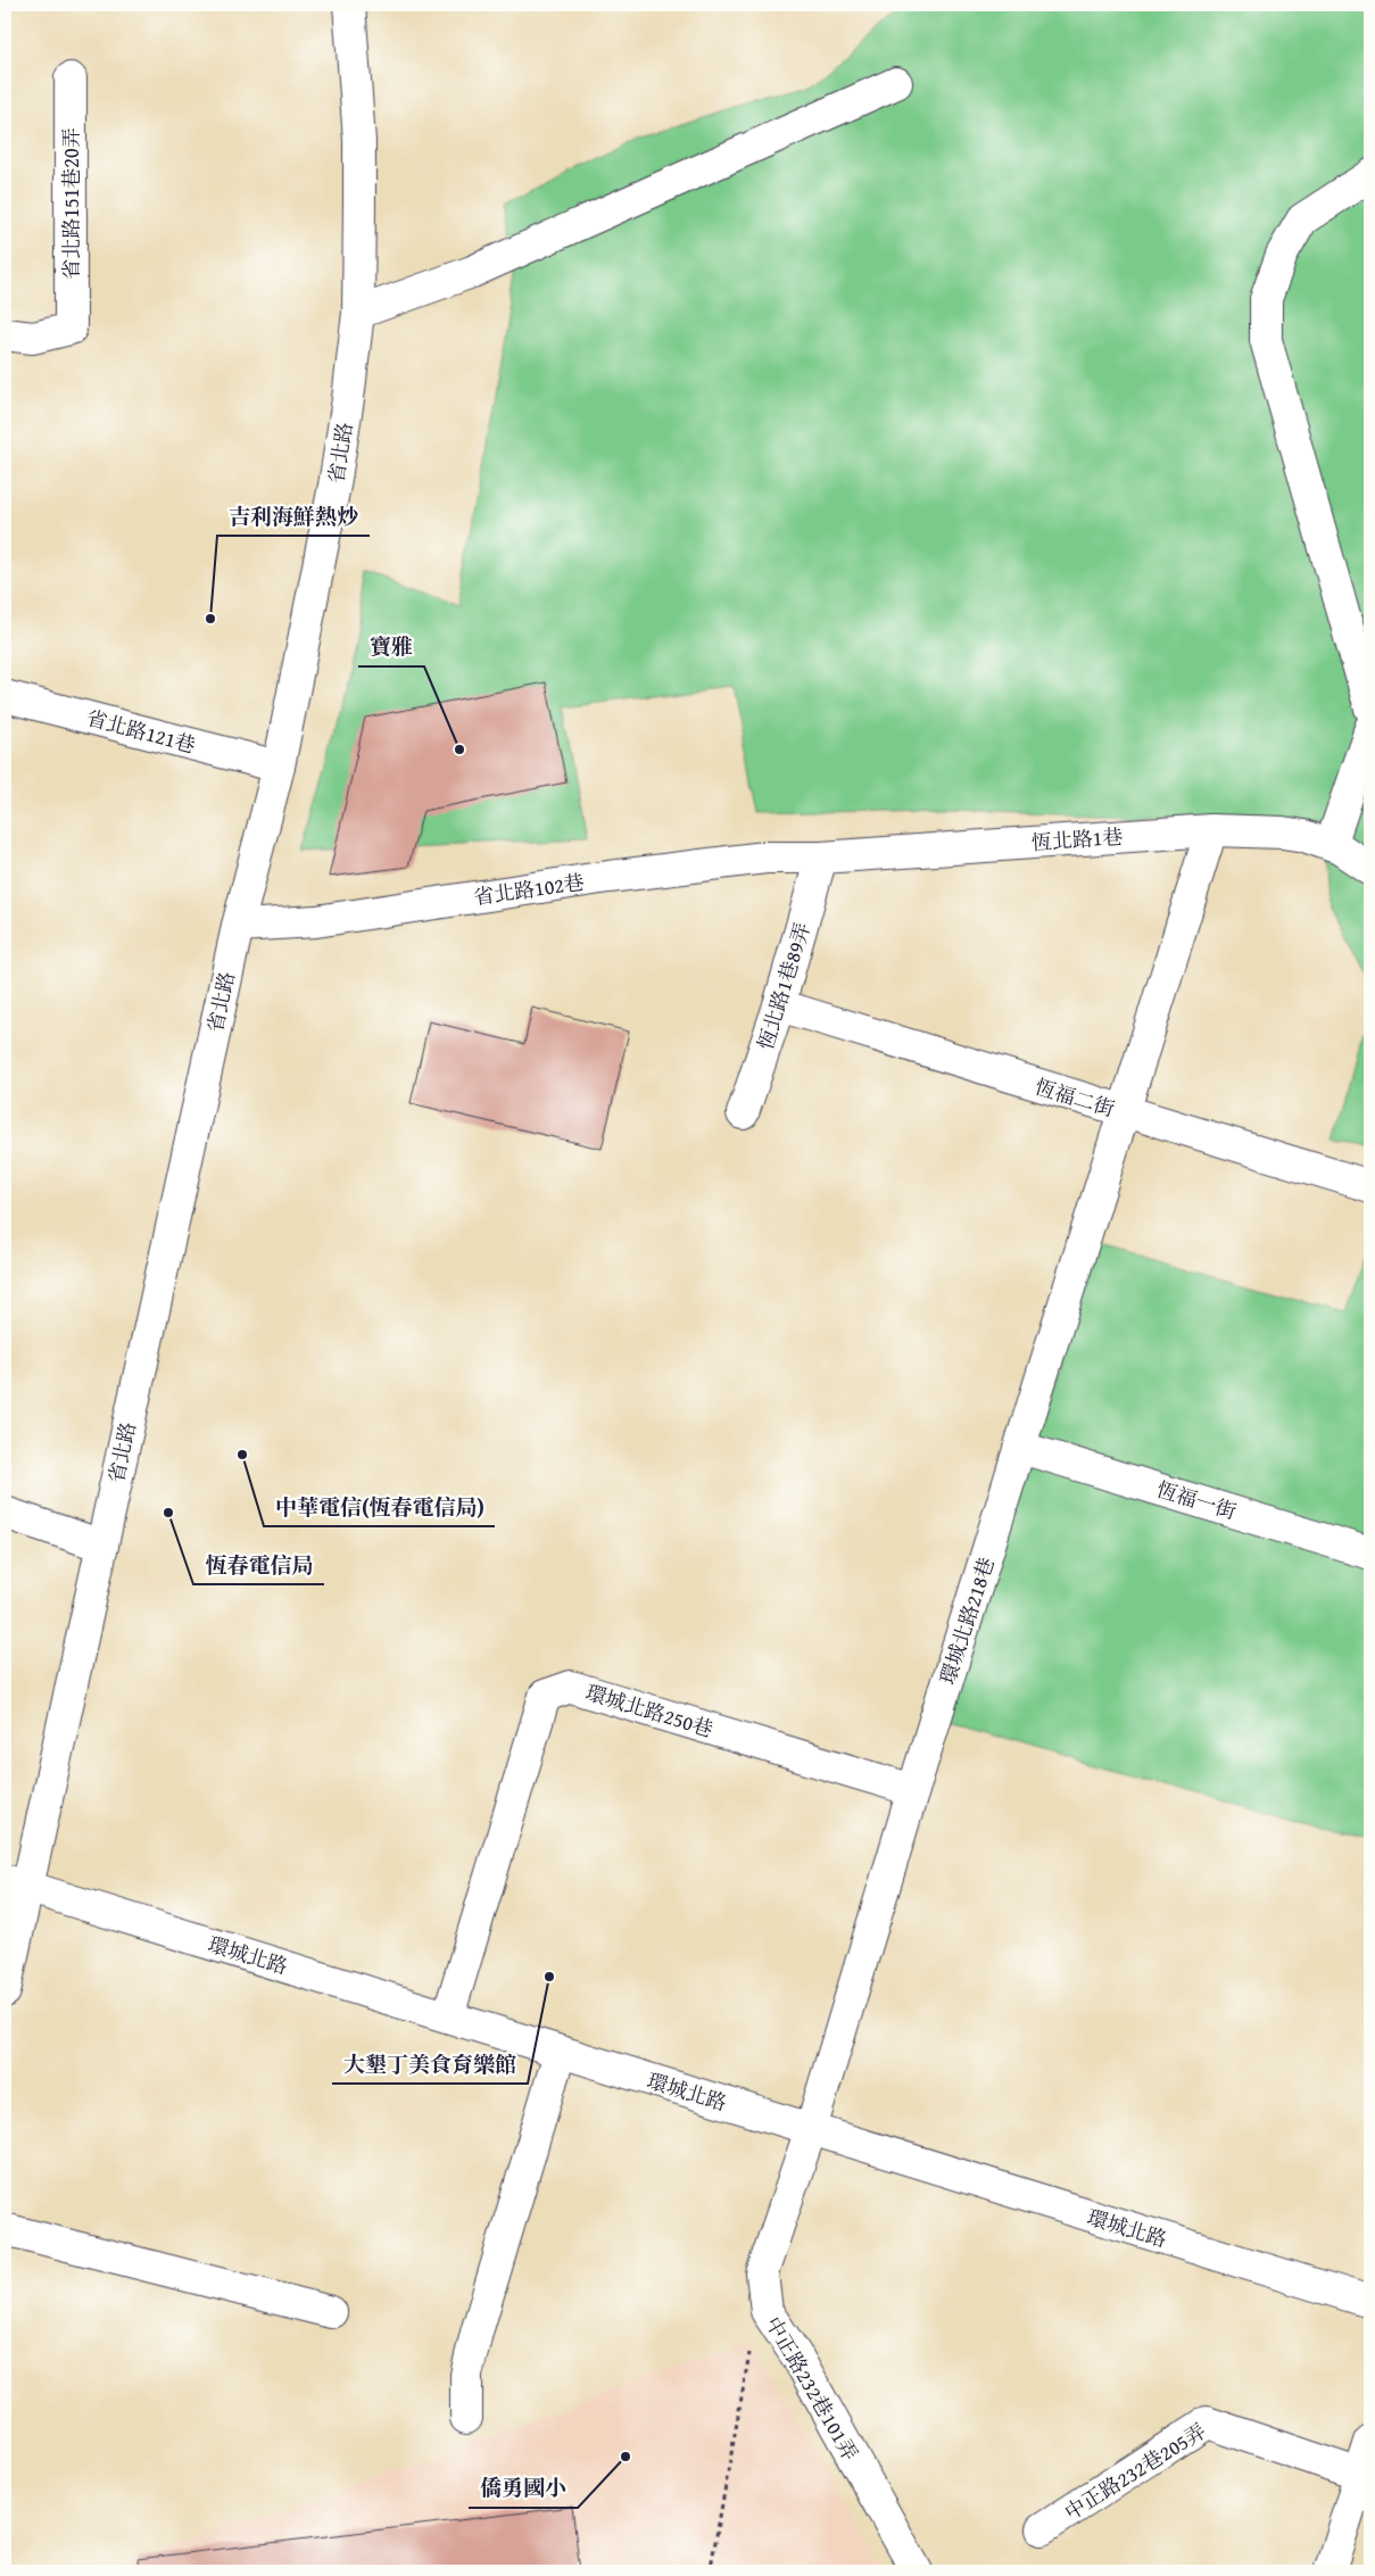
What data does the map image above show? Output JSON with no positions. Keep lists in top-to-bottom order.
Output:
{
  "streets": {
    "street": [
      "省北路151巷20弄",
      "省北路",
      "省北路121巷",
      "恆北路1巷",
      "省北路102巷",
      "恆北路1巷89弄",
      "恆福二街",
      "恆福一街",
      "環城北路218巷",
      "環城北路250巷",
      "環城北路",
      "中正路232巷101弄",
      "中正路232巷205弄"
    ]
  },
  "crossings": [
    ["省北路", "省北路121巷"],
    ["省北路", "省北路102巷"],
    ["省北路", "環城北路"],
    ["恆北路1巷", "省北路102巷"],
    ["恆北路1巷", "恆北路1巷89弄"],
    ["恆北路1巷", "環城北路218巷"],
    ["省北路102巷", "恆北路1巷89弄"],
    ["恆北路1巷89弄", "恆福二街"],
    ["恆福二街", "環城北路218巷"],
    ["恆福一街", "環城北路218巷"],
    ["環城北路218巷", "環城北路250巷"],
    ["環城北路218巷", "環城北路"],
    ["環城北路218巷", "中正路232巷101弄"],
    ["環城北路250巷", "環城北路"],
    ["環城北路", "中正路232巷101弄"]
  ],
  "places": [
    "吉利海鮮熱炒",
    "寶雅",
    "中華電信(恆春電信局)",
    "恆春電信局",
    "大墾丁美食育樂館",
    "僑勇國小"
  ]
}
